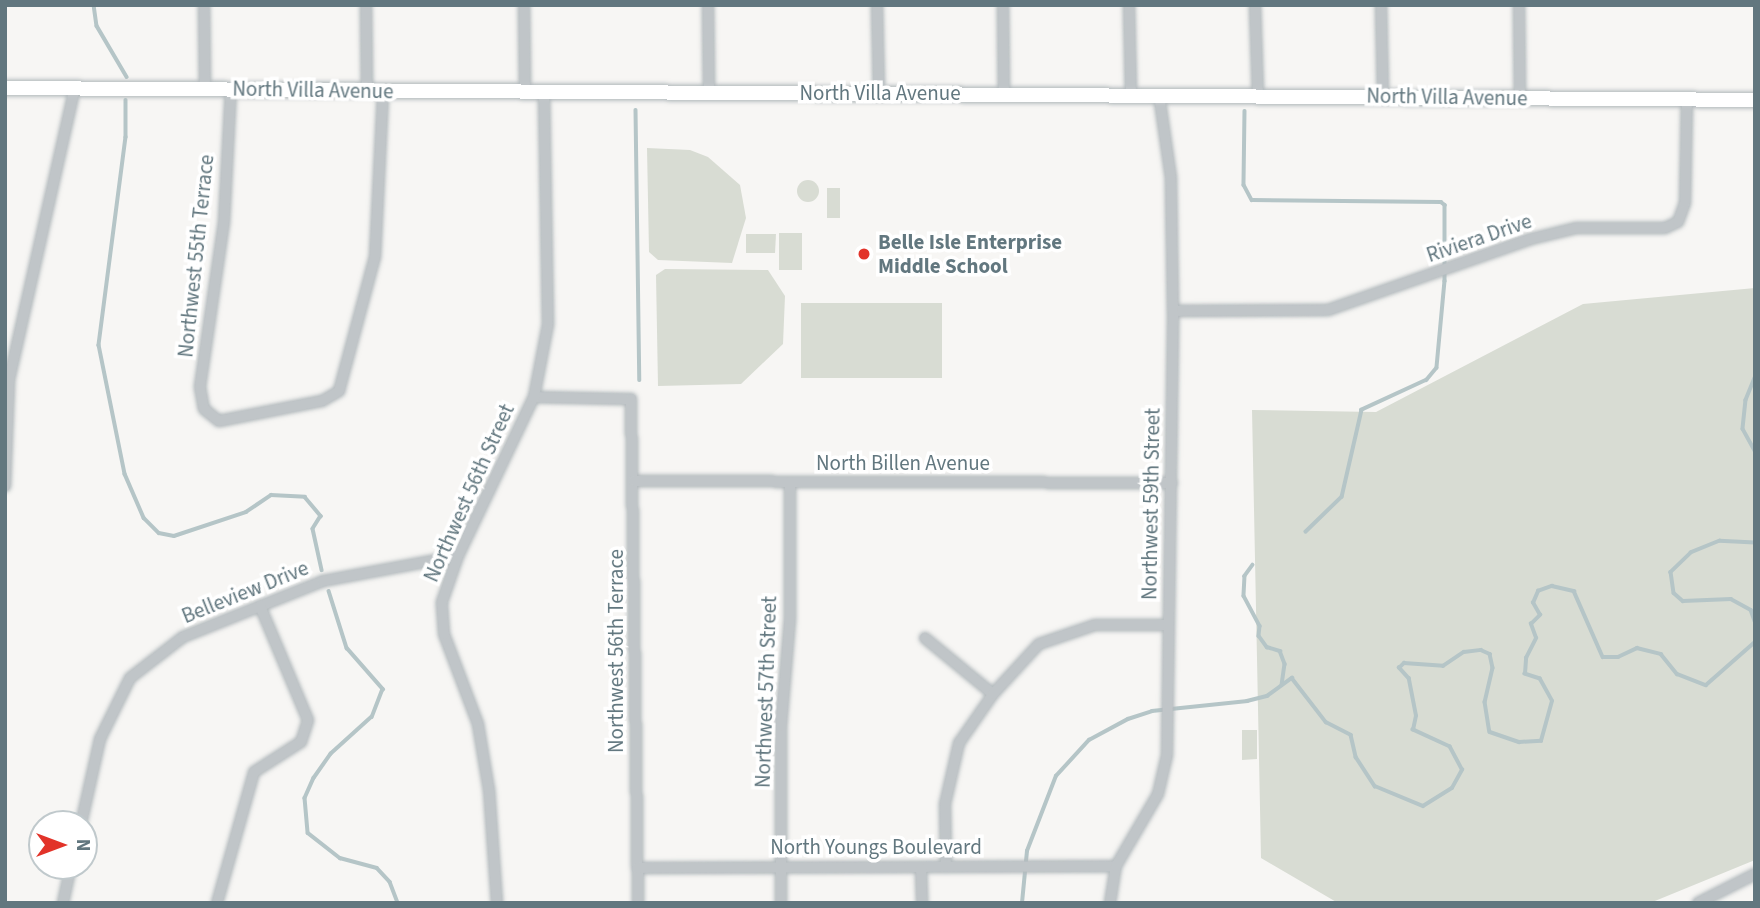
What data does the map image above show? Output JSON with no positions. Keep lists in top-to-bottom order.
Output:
{
  "streets": {
    "street": [
      "North Villa Avenue",
      "Riviera Drive",
      "Northwest 55th Terrace",
      "North Billen Avenue",
      "Northwest 56th Street",
      "Northwest 59th Street",
      "Belleview Drive",
      "Northwest 56th Terrace",
      "Northwest 57th Street",
      "North Youngs Boulevard"
    ]
  },
  "crossings": [
    ["North Villa Avenue", "Riviera Drive"],
    ["North Villa Avenue", "Northwest 55th Terrace"],
    ["North Villa Avenue", "Northwest 56th Street"],
    ["North Villa Avenue", "Northwest 59th Street"],
    ["Riviera Drive", "Northwest 59th Street"],
    ["North Billen Avenue", "Northwest 59th Street"],
    ["North Billen Avenue", "Northwest 56th Terrace"],
    ["North Billen Avenue", "Northwest 57th Street"],
    ["Northwest 56th Street", "Belleview Drive"],
    ["Northwest 56th Street", "Northwest 56th Terrace"],
    ["Northwest 59th Street", "North Youngs Boulevard"],
    ["Northwest 56th Terrace", "North Youngs Boulevard"],
    ["Northwest 57th Street", "North Youngs Boulevard"]
  ],
  "places": ["Belle Isle Enterprise Middle School"],
  "north": "right"
}
